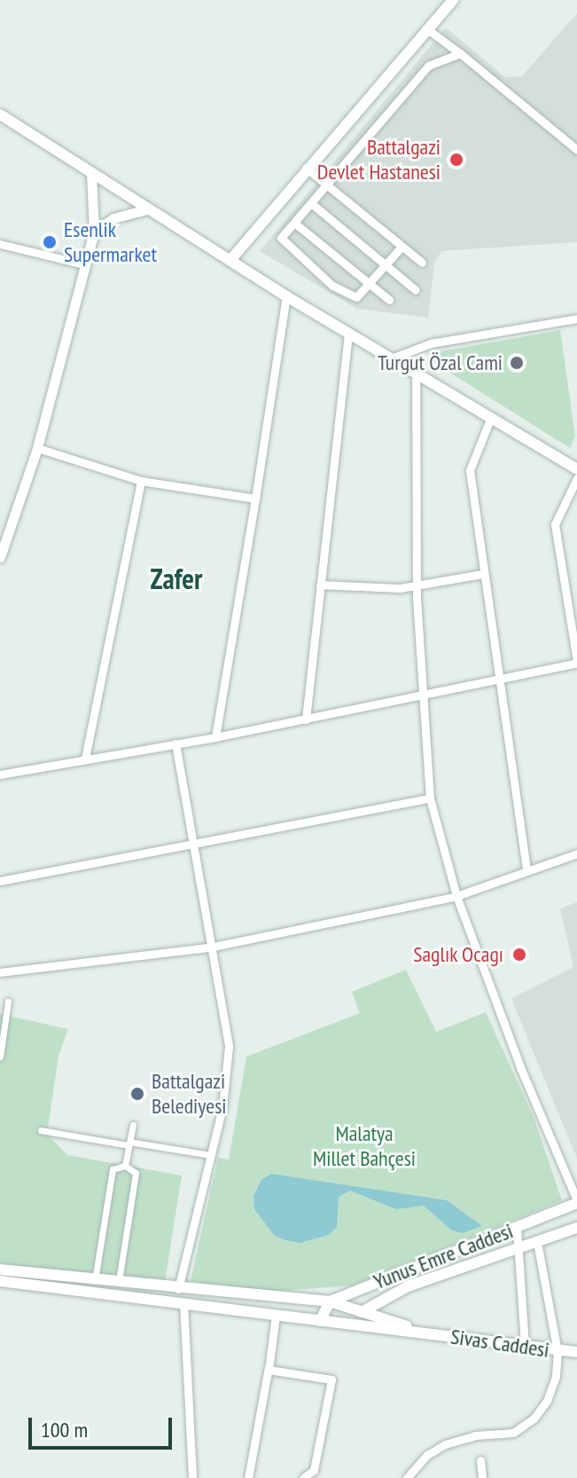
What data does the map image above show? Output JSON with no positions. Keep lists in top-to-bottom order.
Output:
{
  "streets": {
    "main road": ["Yunus Emre Caddesi", "Sivas Caddesi"]
  },
  "districts": ["Zafer"],
  "parks": ["Malatya Millet Bahçesi"],
  "places": [
    "Battalgazi Devlet Hastanesi",
    "Esenlik Supermarket",
    "Turgut Özal Cami",
    "Saglık Ocagı",
    "Battalgazi Belediyesi"
  ],
  "scale_bar": "100 m"
}
